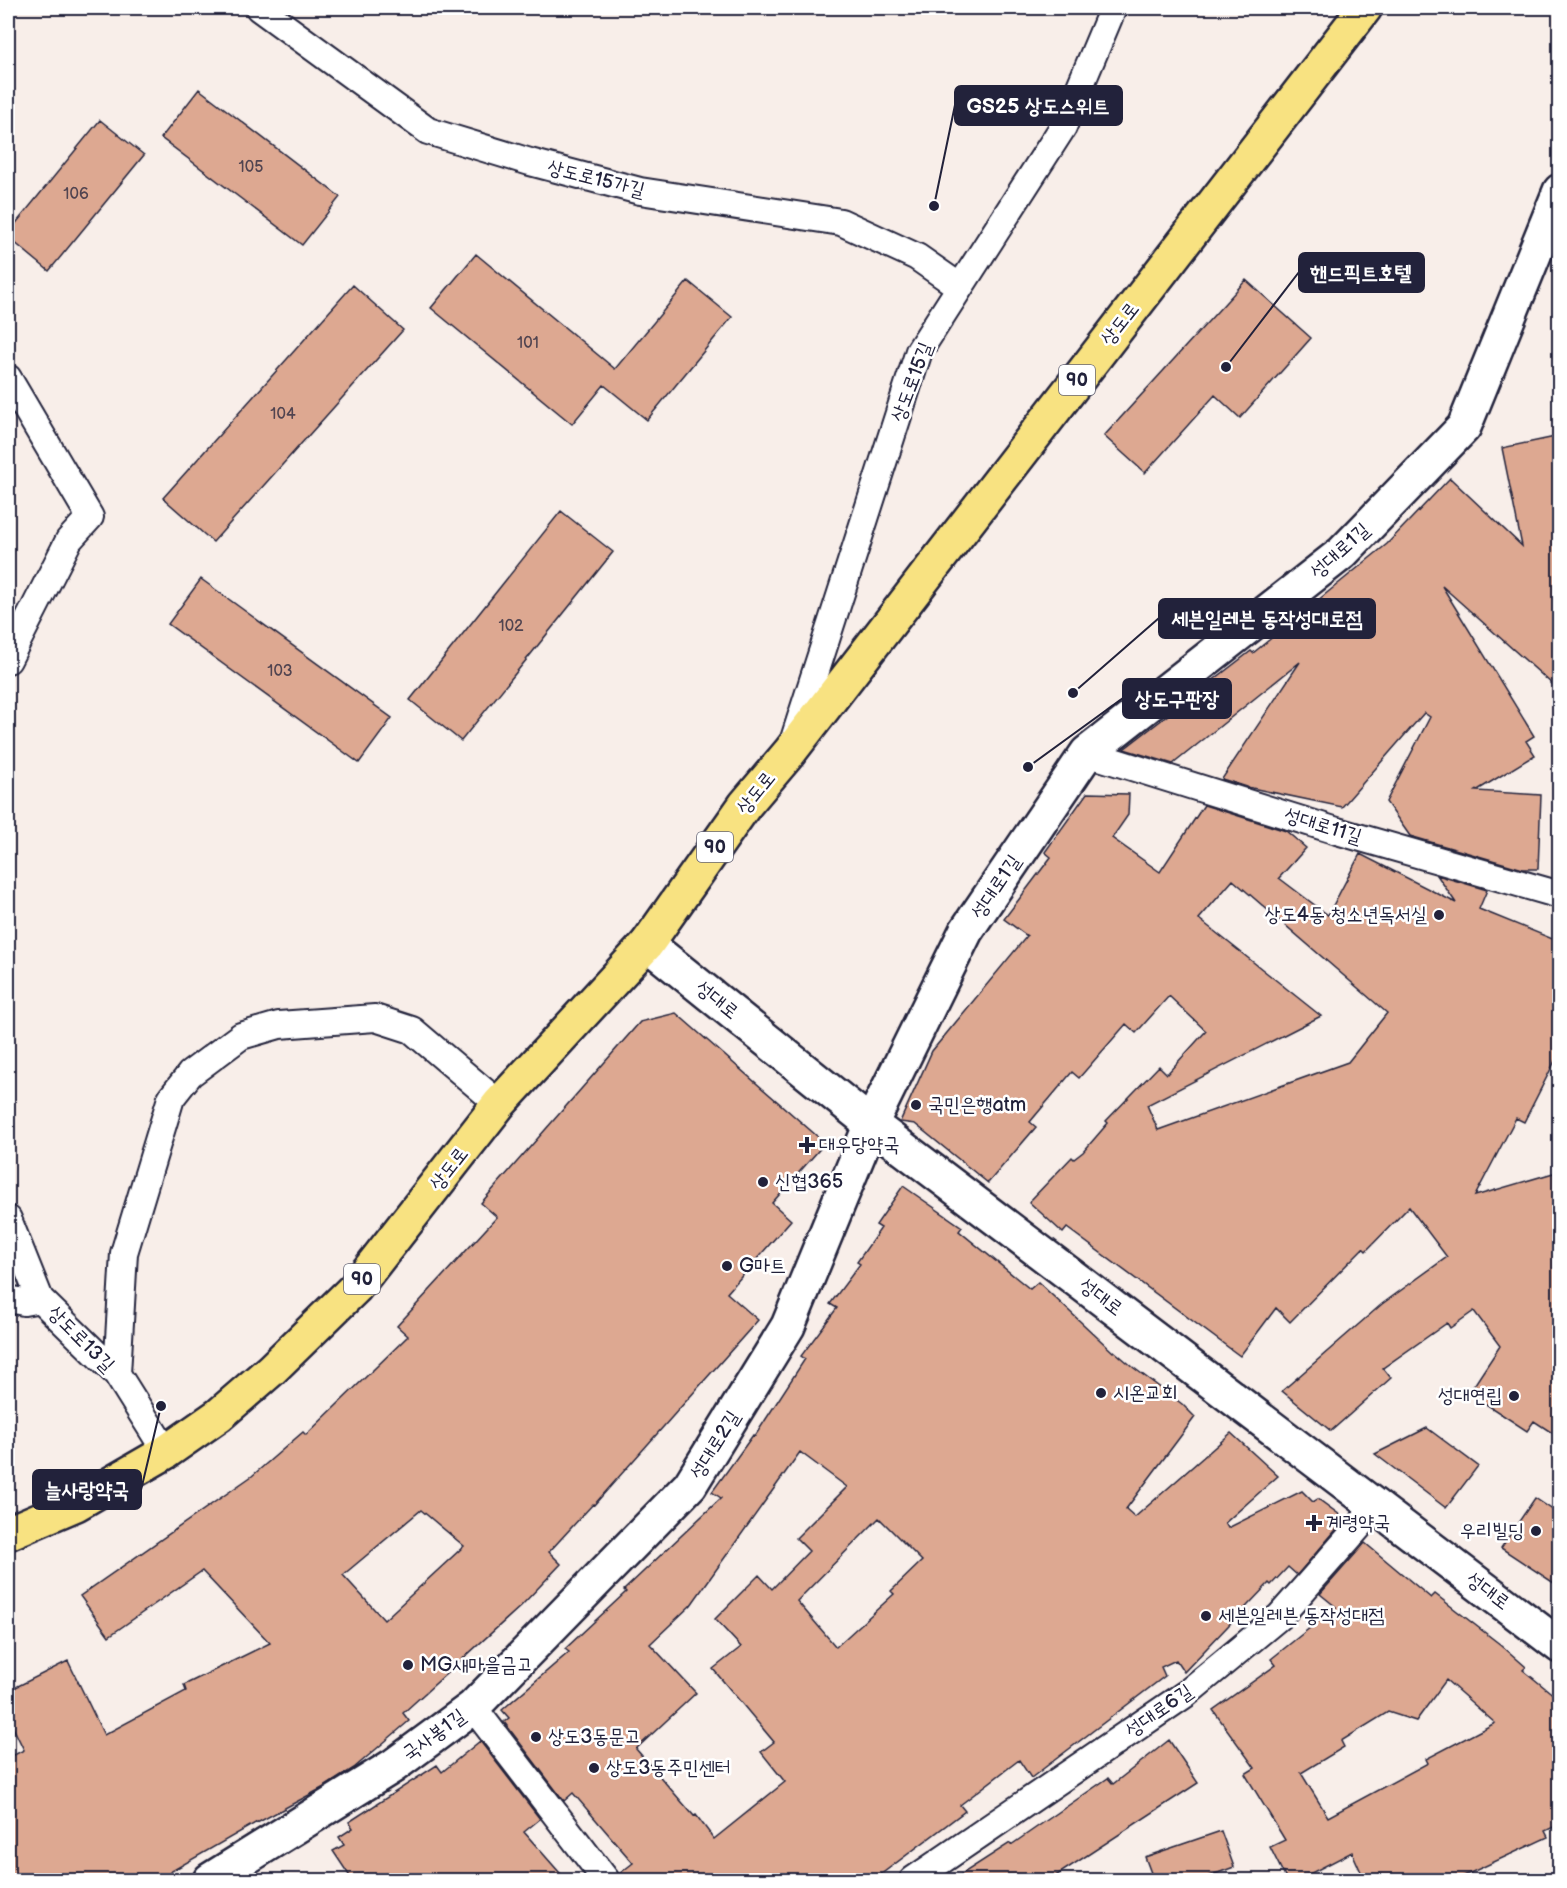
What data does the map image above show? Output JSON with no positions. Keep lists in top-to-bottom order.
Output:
{
  "streets": {
    "main road": ["상도로", "90"],
    "street": [
      "상도로15가길",
      "상도로15길",
      "성대로1길",
      "성대로11길",
      "성대로",
      "상도로13길",
      "성대로2길",
      "성대로6길",
      "국사봉1길"
    ]
  },
  "crossings": [
    ["상도로15가길", "상도로15길"],
    ["상도로", "상도로15길"],
    ["상도로", "성대로"],
    ["상도로", "상도로13길"],
    ["성대로1길", "성대로11길"],
    ["성대로1길", "성대로"],
    ["성대로1길", "성대로2길"],
    ["성대로", "성대로2길"],
    ["성대로", "성대로6길"],
    ["성대로2길", "국사봉1길"]
  ],
  "places": {
    "other": [
      "GS25 상도스위트",
      "핸드픽트호텔",
      "세븐일레븐 동작성대로점",
      "상도구판장",
      "상도4동 청소년독서실",
      "국민은행atm",
      "신협365",
      "G마트",
      "시온교회",
      "성대연립",
      "늘사랑약국",
      "우리빌딩",
      "세븐일레븐 동작성대점",
      "MG새마을금고",
      "상도3동문고",
      "상도3동주민센터"
    ],
    "health": ["대우당약국", "계령약국"]
  },
  "house_numbers": [
    "105",
    "106",
    "101",
    "104",
    "102",
    "103"
  ]
}
